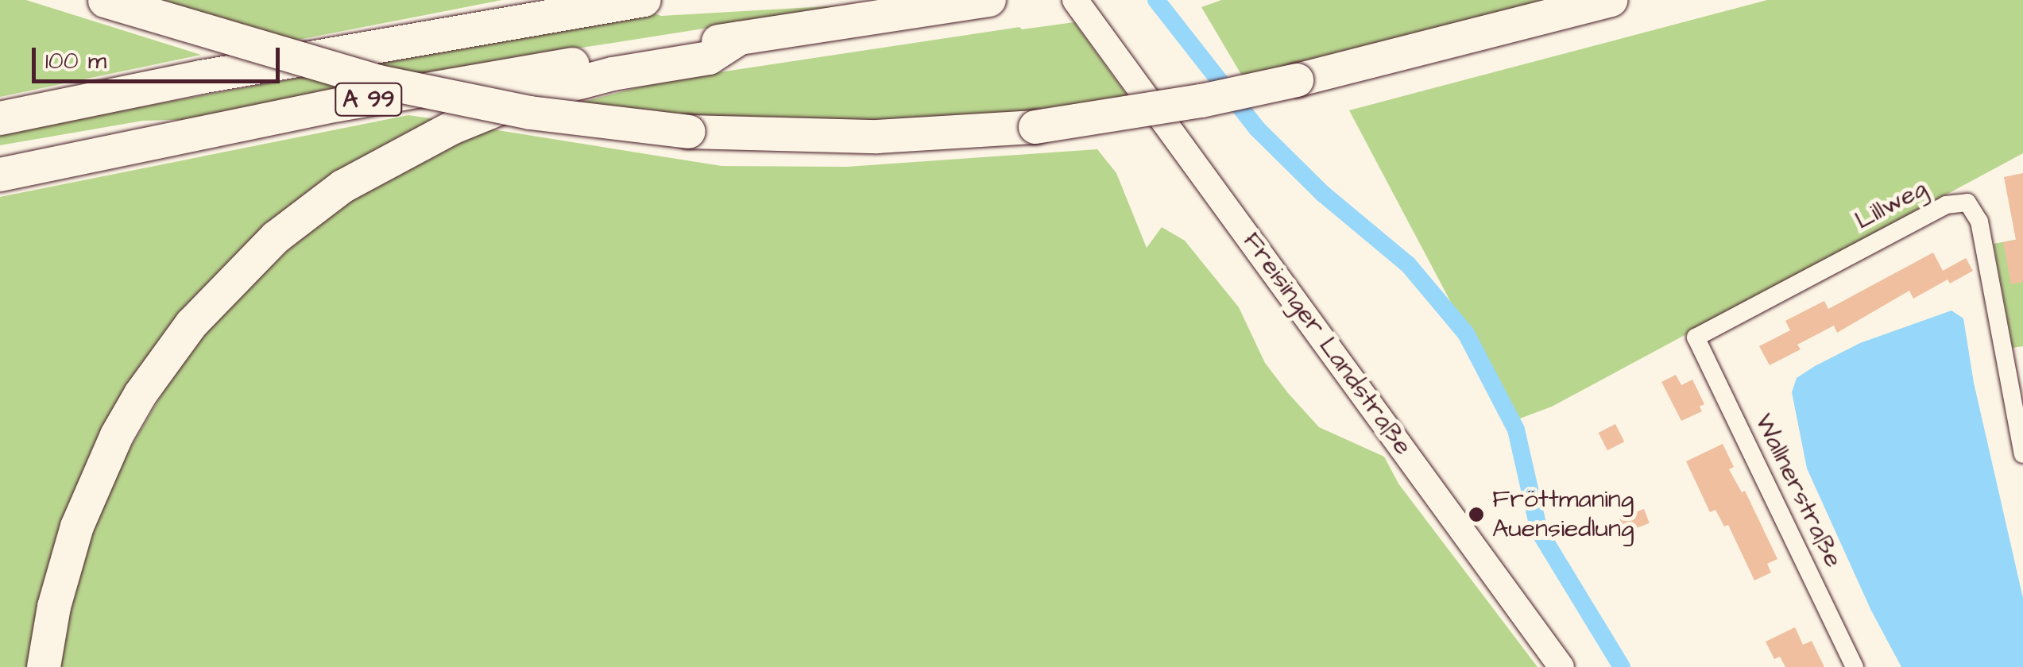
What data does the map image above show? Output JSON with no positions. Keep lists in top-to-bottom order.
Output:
{
  "streets": {
    "highway": ["A 99"],
    "main road": ["Freisinger Landstraße"],
    "street": ["Lillweg", "Wallnerstraße"]
  },
  "crossings": [
    ["Lillweg", "Wallnerstraße"]
  ],
  "places": ["Fröttmaning Auensiedlung"],
  "scale_bar": "100 m"
}
